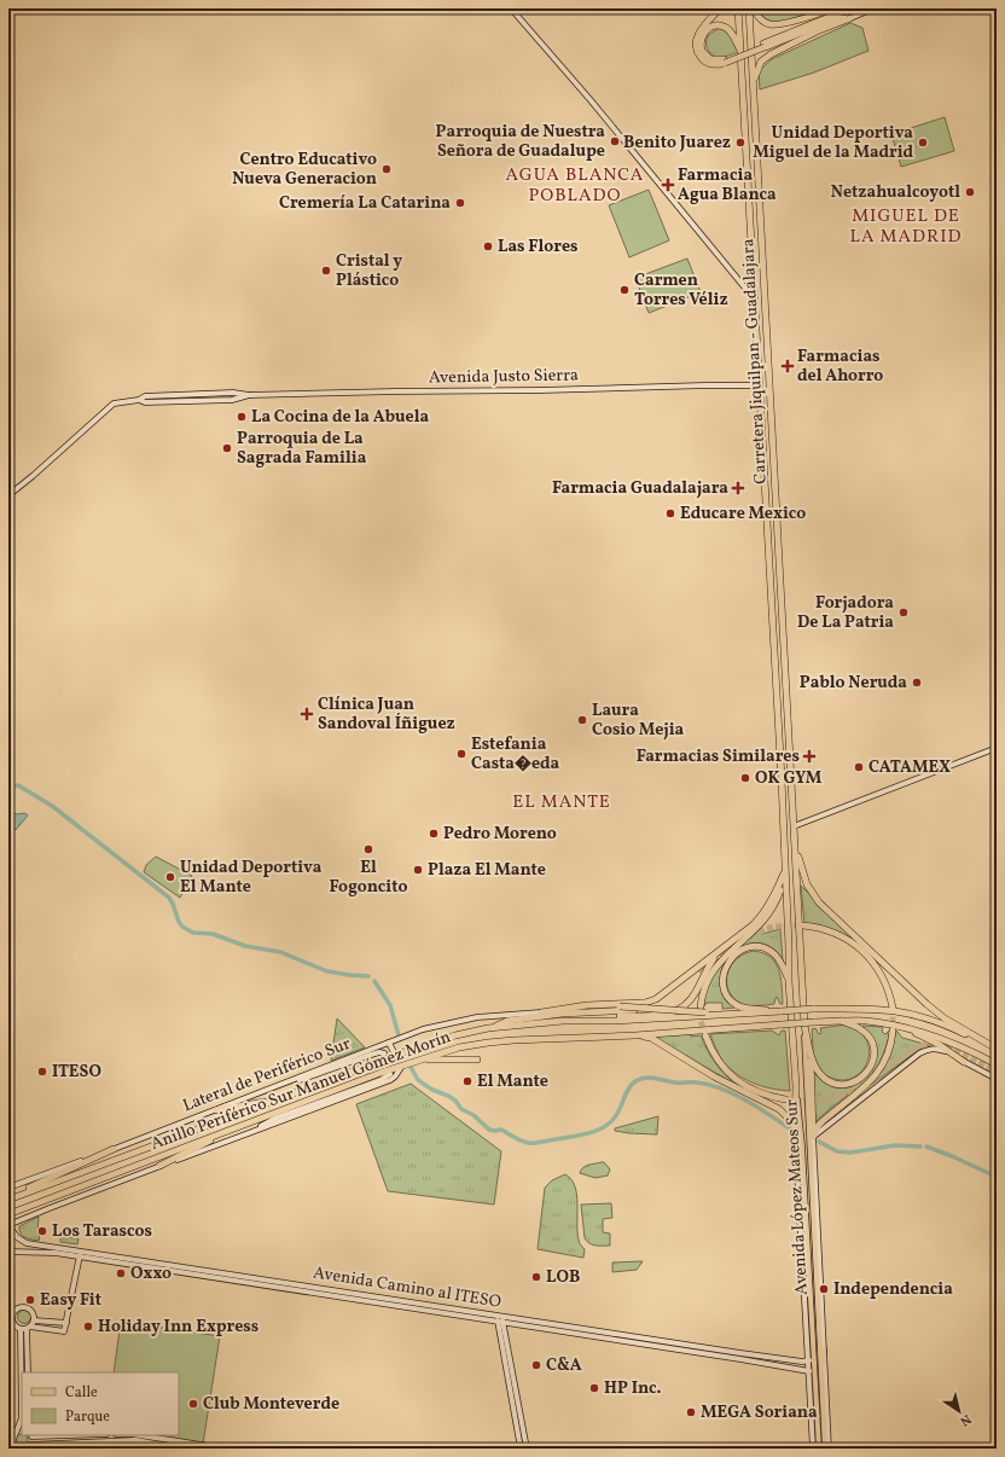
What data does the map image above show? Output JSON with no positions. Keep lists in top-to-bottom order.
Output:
{
  "streets": {
    "highway": ["Carretera Jiquilpan - Guadalajara", "Anillo Periférico Sur Manuel Gómez Morín", "Avenida López Mateos Sur"],
    "street": ["Avenida Justo Sierra", "Lateral de Periférico Sur", "Avenida Camino al ITESO"]
  },
  "crossings": [
    ["Carretera Jiquilpan - Guadalajara", "Avenida Justo Sierra"],
    ["Carretera Jiquilpan - Guadalajara", "Avenida López Mateos Sur"]
  ],
  "districts": ["AGUA BLANCA POBLADO", "MIGUEL DE LA MADRID", "EL MANTE"],
  "places": {
    "other": [
      "Parroquia de Nuestra Señora de Guadalupe",
      "Benito Juarez",
      "Unidad Deportiva Miguel de la Madrid",
      "Centro Educativo Nueva Generacion",
      "Netzahualcoyotl",
      "Cremería La Catarina",
      "Las Flores",
      "Cristal y Plástico",
      "Carmen Torres Véliz",
      "La Cocina de la Abuela",
      "Parroquia de La Sagrada Familia",
      "Educare Mexico",
      "Forjadora De La Patria",
      "Pablo Neruda",
      "Laura Cosio Mejia",
      "Estefania Casta�eda",
      "CATAMEX",
      "OK GYM",
      "Pedro Moreno",
      "El Fogoncito",
      "Plaza El Mante",
      "Unidad Deportiva El Mante",
      "ITESO",
      "El Mante",
      "Los Tarascos",
      "Oxxo",
      "LOB",
      "Independencia",
      "Easy Fit",
      "Holiday Inn Express",
      "C&A",
      "HP Inc.",
      "Club Monteverde",
      "MEGA Soriana"
    ],
    "health": [
      "Farmacia Agua Blanca",
      "Farmacias del Ahorro",
      "Farmacia Guadalajara",
      "Clínica Juan Sandoval Íñiguez",
      "Farmacias Similares"
    ]
  },
  "legend": ["Calle", "Parque"],
  "north": "bottom right"
}
